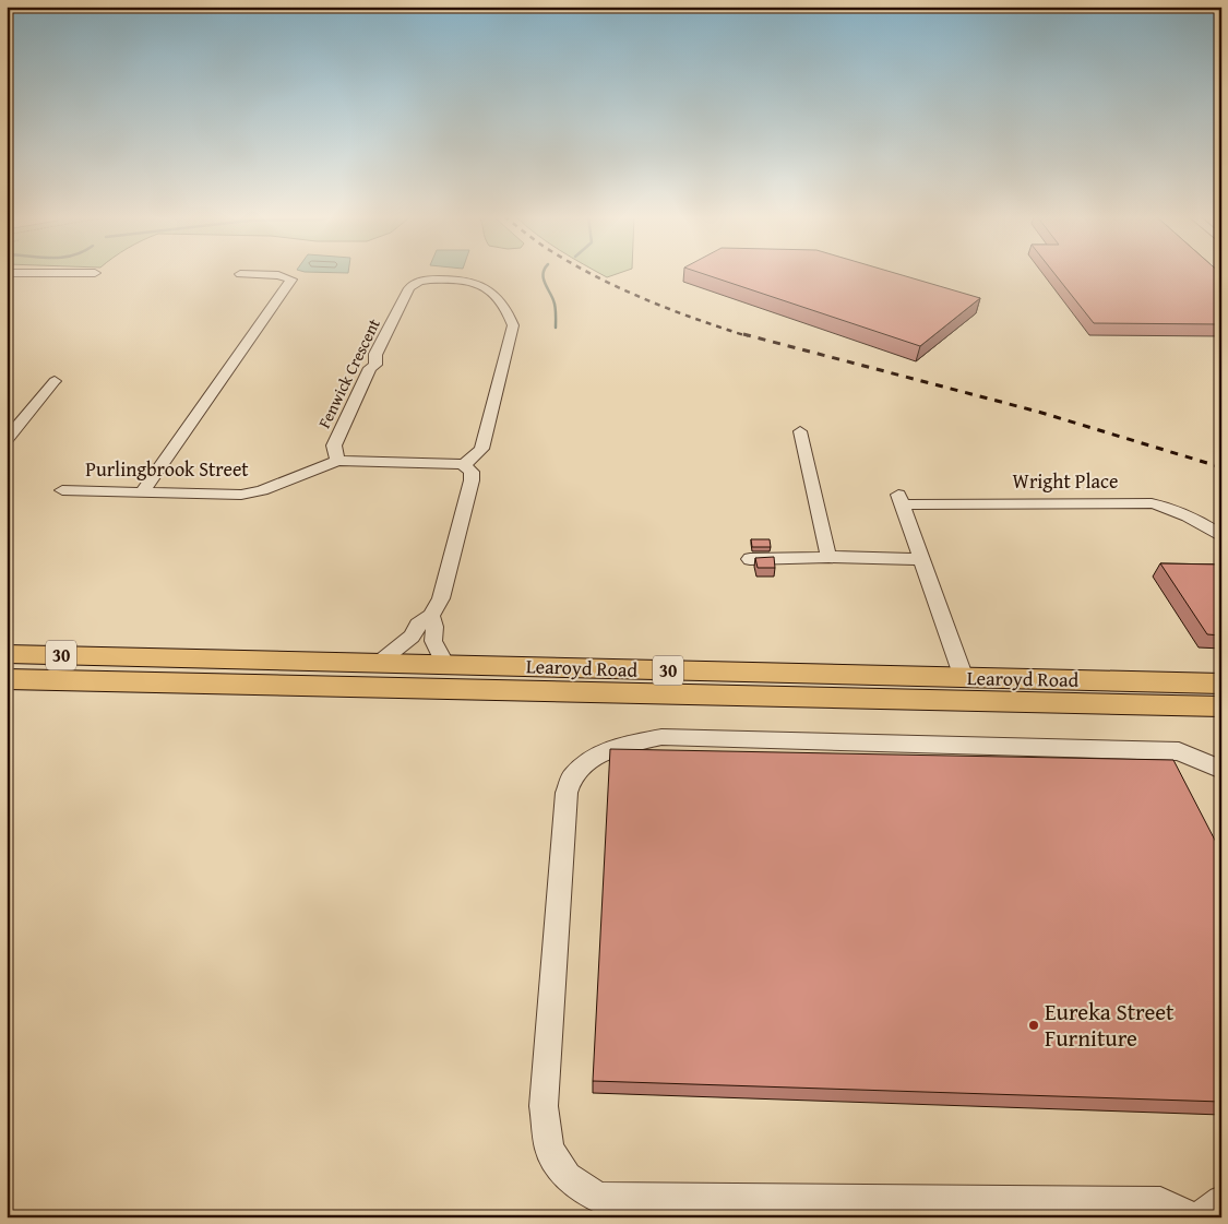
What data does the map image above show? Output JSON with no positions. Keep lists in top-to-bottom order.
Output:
{
  "streets": {
    "main road": ["30", "Learoyd Road"],
    "street": ["Fenwick Crescent", "Purlingbrook Street", "Wright Place"]
  },
  "crossings": [
    ["Fenwick Crescent", "Purlingbrook Street"],
    ["Wright Place", "Learoyd Road"]
  ],
  "places": ["Eureka Street Furniture"]
}
